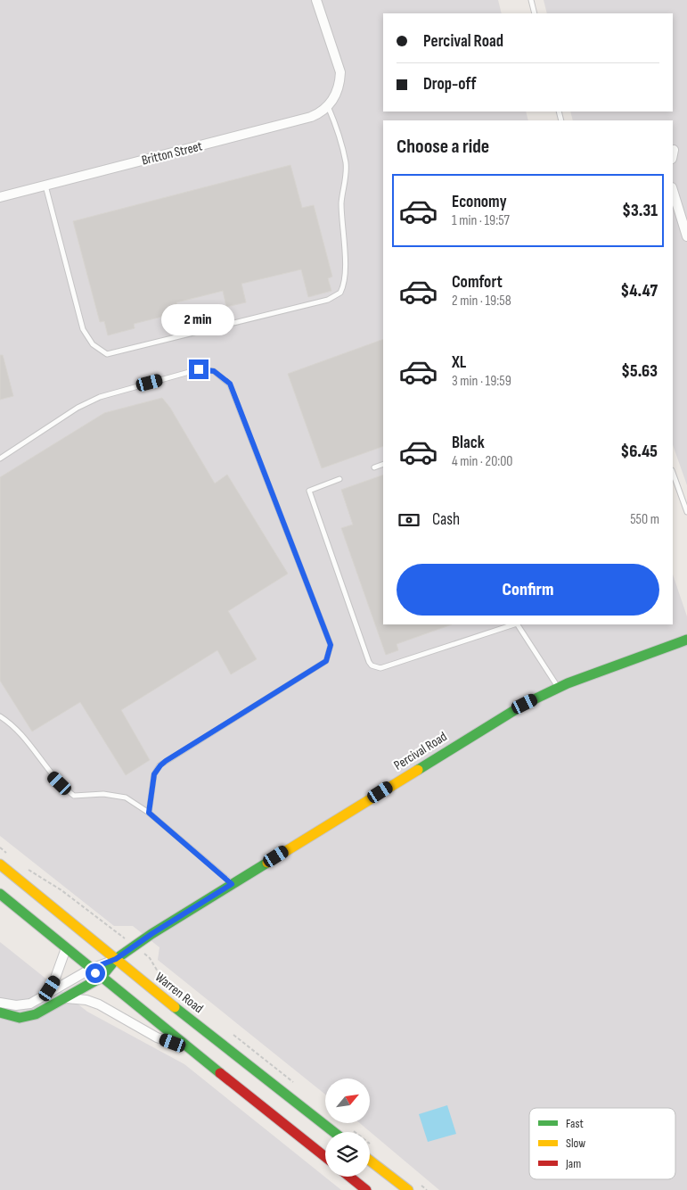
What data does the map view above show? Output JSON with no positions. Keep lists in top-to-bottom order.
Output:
{
  "streets": {
    "main road": ["Percival Road", "Warren Road"],
    "street": ["Britton Street"]
  },
  "crossings": [
    ["Percival Road", "Warren Road"]
  ],
  "legend": ["Fast", "Slow", "Jam"],
  "north": "top right",
  "page": {
    "banner": ["Percival Road", "Drop-off"],
    "heading": "Choose a ride",
    "list": [
      {
        "name": "Economy",
        "note": "1 min · 19:57",
        "value": "$3.31"
      },
      {
        "name": "Comfort",
        "note": "2 min · 19:58",
        "value": "$4.47"
      },
      {
        "name": "XL",
        "note": "3 min · 19:59",
        "value": "$5.63"
      },
      {
        "name": "Black",
        "note": "4 min · 20:00",
        "value": "$6.45"
      }
    ],
    "bubble": "2 min",
    "pay": ["Cash", "550 m"],
    "buttons": "Confirm"
  }
}
